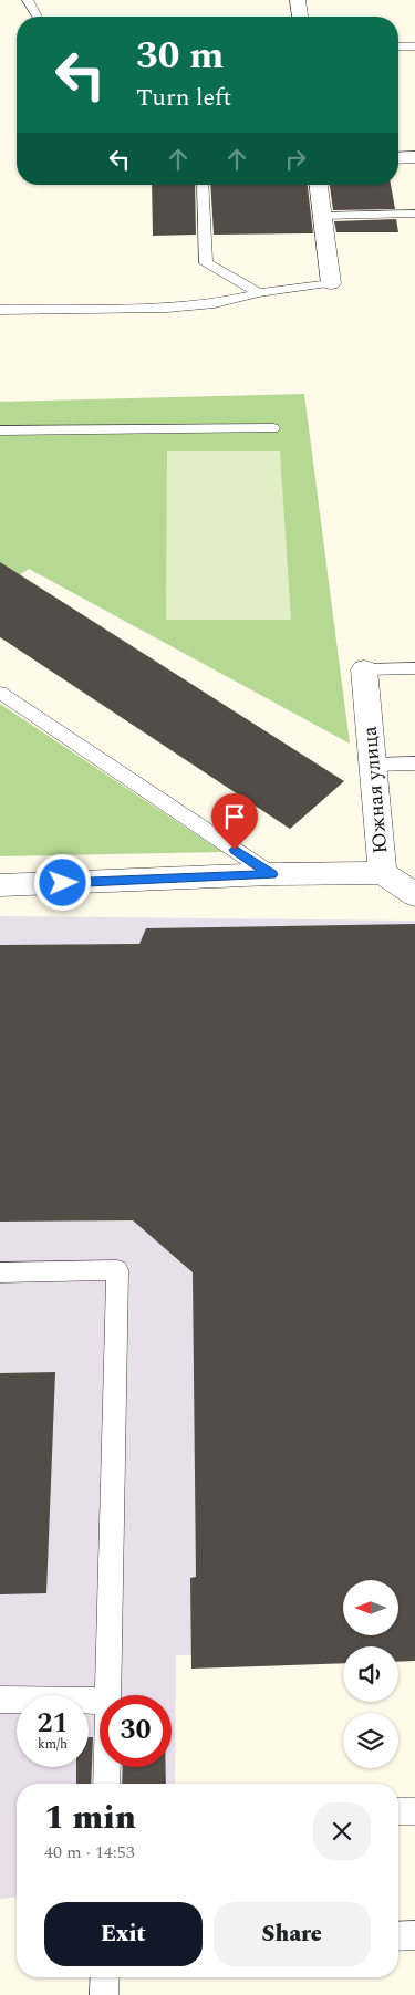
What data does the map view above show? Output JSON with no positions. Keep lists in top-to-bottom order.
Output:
{
  "streets": {
    "street": ["Южная улица"]
  },
  "north": "left",
  "page": {
    "turn": ["30 m", "Turn left"],
    "speed": "21 km/h",
    "limit": "30",
    "heading": ["1 min", "40 m · 14:53"],
    "buttons": ["Exit", "Share"]
  }
}
